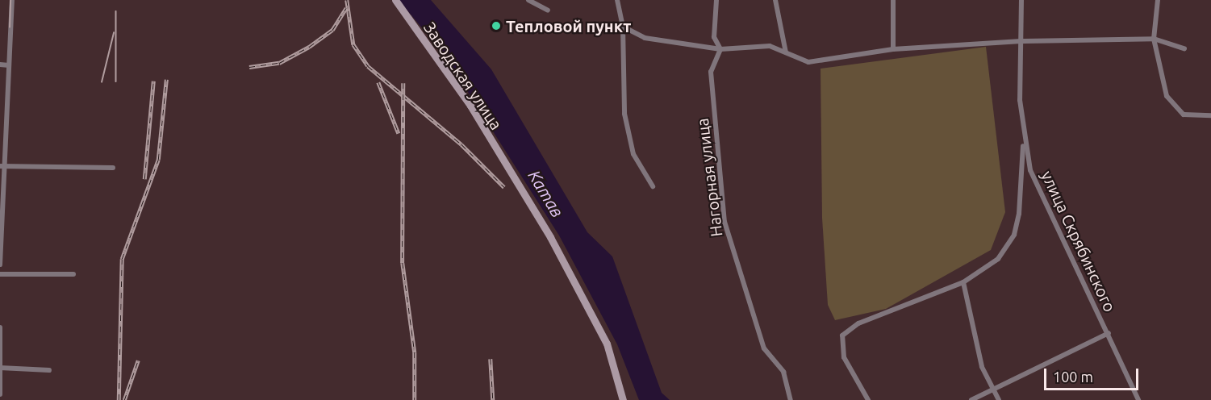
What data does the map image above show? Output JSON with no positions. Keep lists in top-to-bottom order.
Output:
{
  "streets": {
    "street": ["Заводская улица", "Нагорная улица", "улица Скрябинского"]
  },
  "water": ["Катав"],
  "places": ["Тепловой пункт"],
  "scale_bar": "100 m"
}
